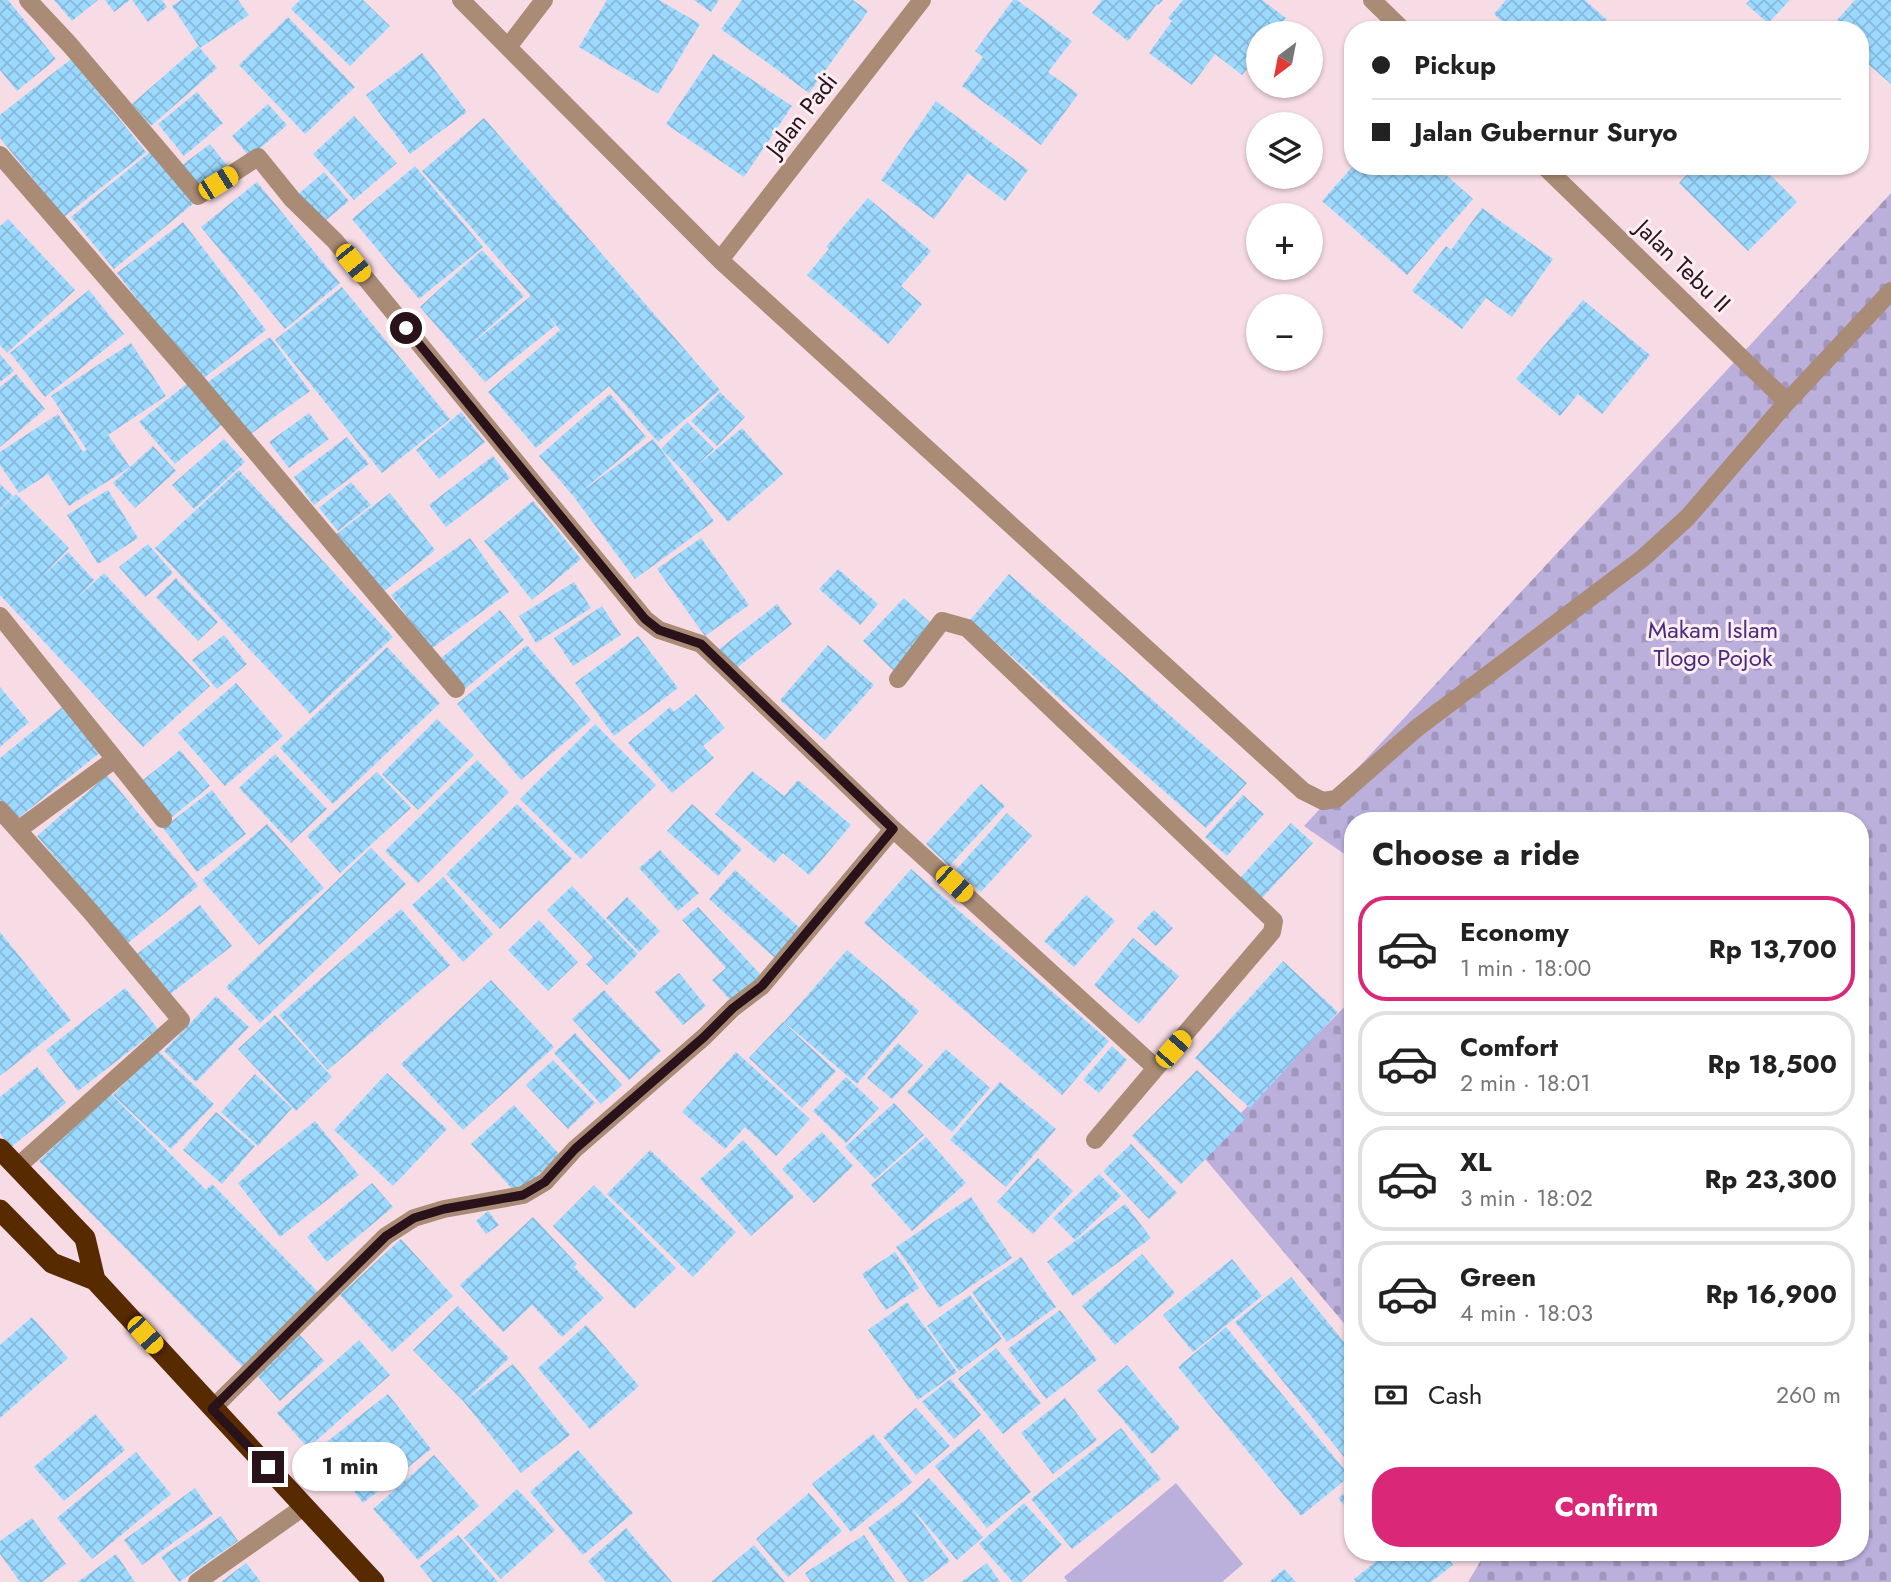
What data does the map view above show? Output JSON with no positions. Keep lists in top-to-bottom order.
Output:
{
  "streets": {
    "street": ["Jalan Padi", "Jalan Tebu II"]
  },
  "parks": ["Makam Islam Tlogo Pojok"],
  "north": "bottom left",
  "page": {
    "map_buttons": ["+", "−"],
    "banner": ["Pickup", "Jalan Gubernur Suryo"],
    "heading": "Choose a ride",
    "list": [
      {
        "name": "Economy",
        "note": "1 min · 18:00",
        "value": "Rp 13,700"
      },
      {
        "name": "Comfort",
        "note": "2 min · 18:01",
        "value": "Rp 18,500"
      },
      {
        "name": "XL",
        "note": "3 min · 18:02",
        "value": "Rp 23,300"
      },
      {
        "name": "Green",
        "note": "4 min · 18:03",
        "value": "Rp 16,900"
      }
    ],
    "pay": ["Cash", "260 m"],
    "bubble": "1 min",
    "buttons": "Confirm"
  }
}
